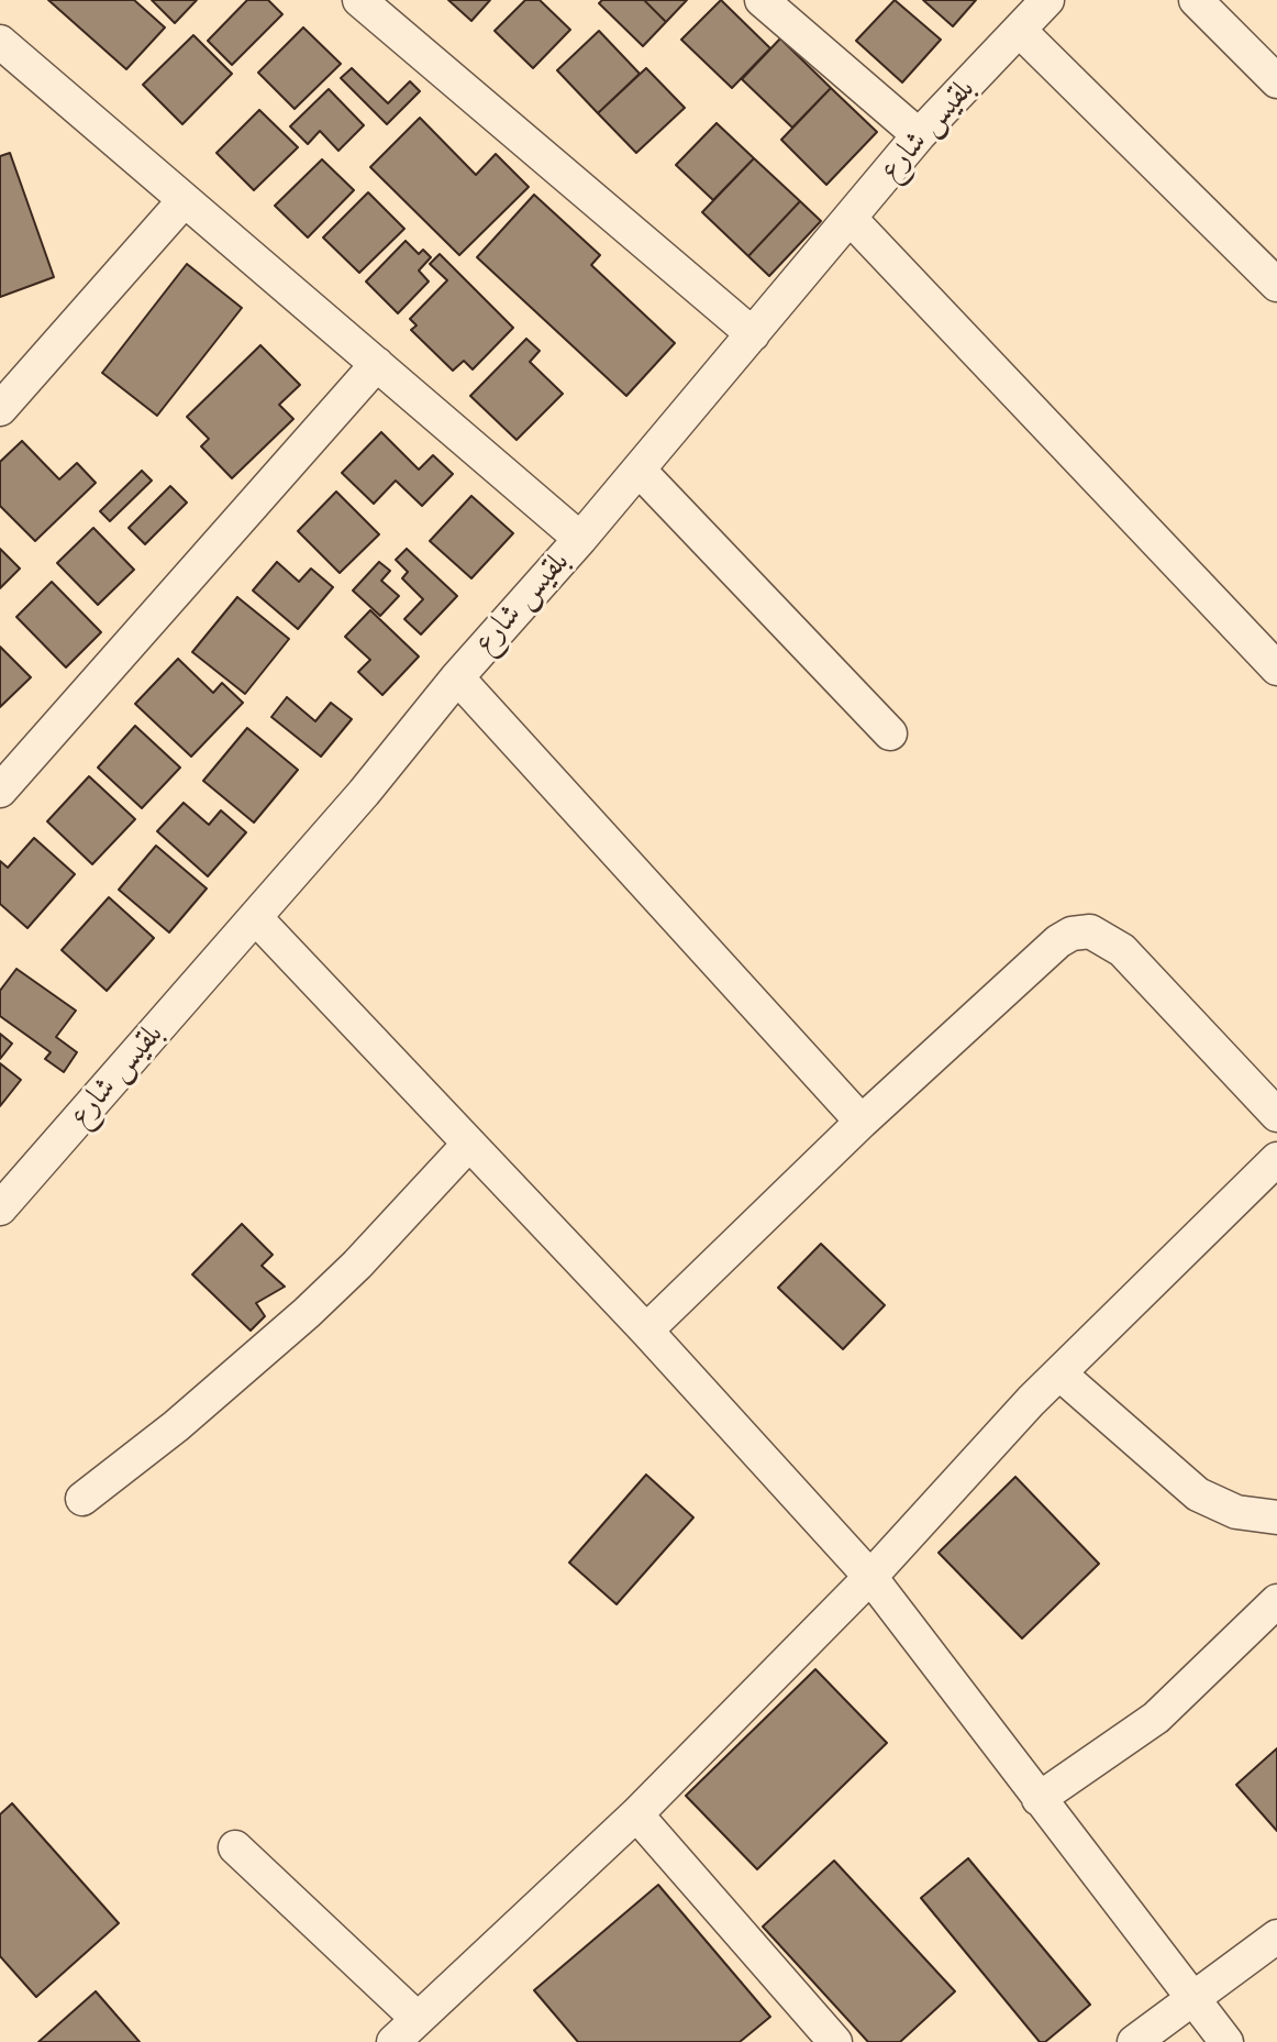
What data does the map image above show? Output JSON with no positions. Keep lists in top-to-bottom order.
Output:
{
  "streets": {
    "street": ["بلقيس شارع"]
  }
}
